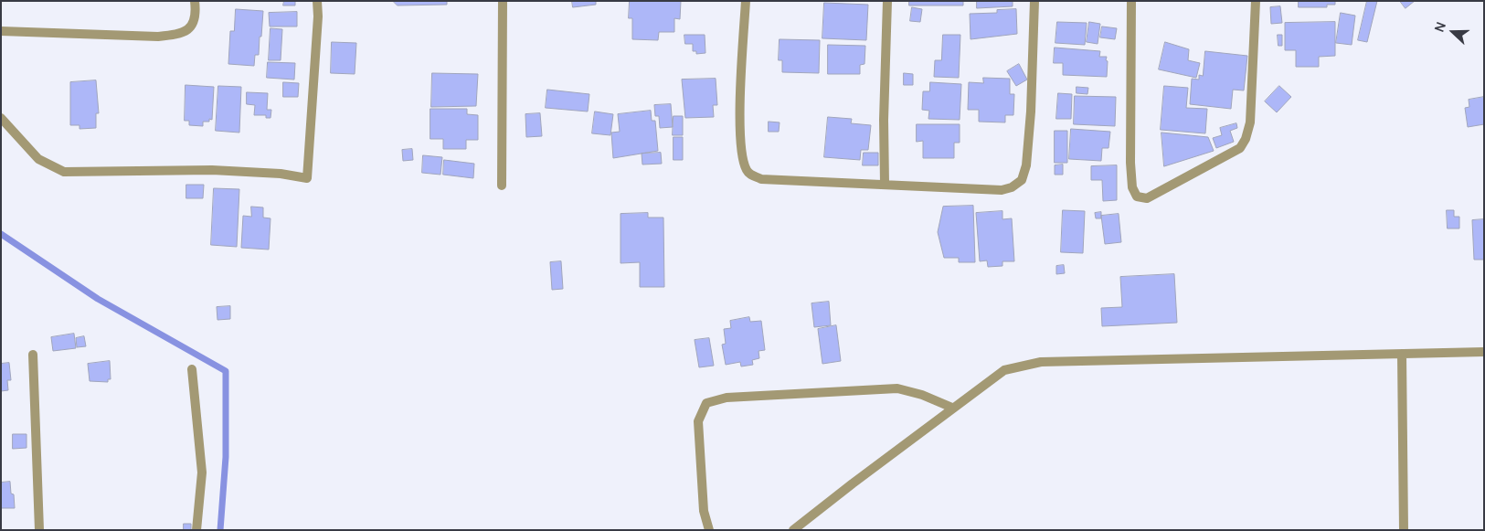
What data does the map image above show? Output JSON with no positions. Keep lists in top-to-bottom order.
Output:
{
  "north": "left"
}
